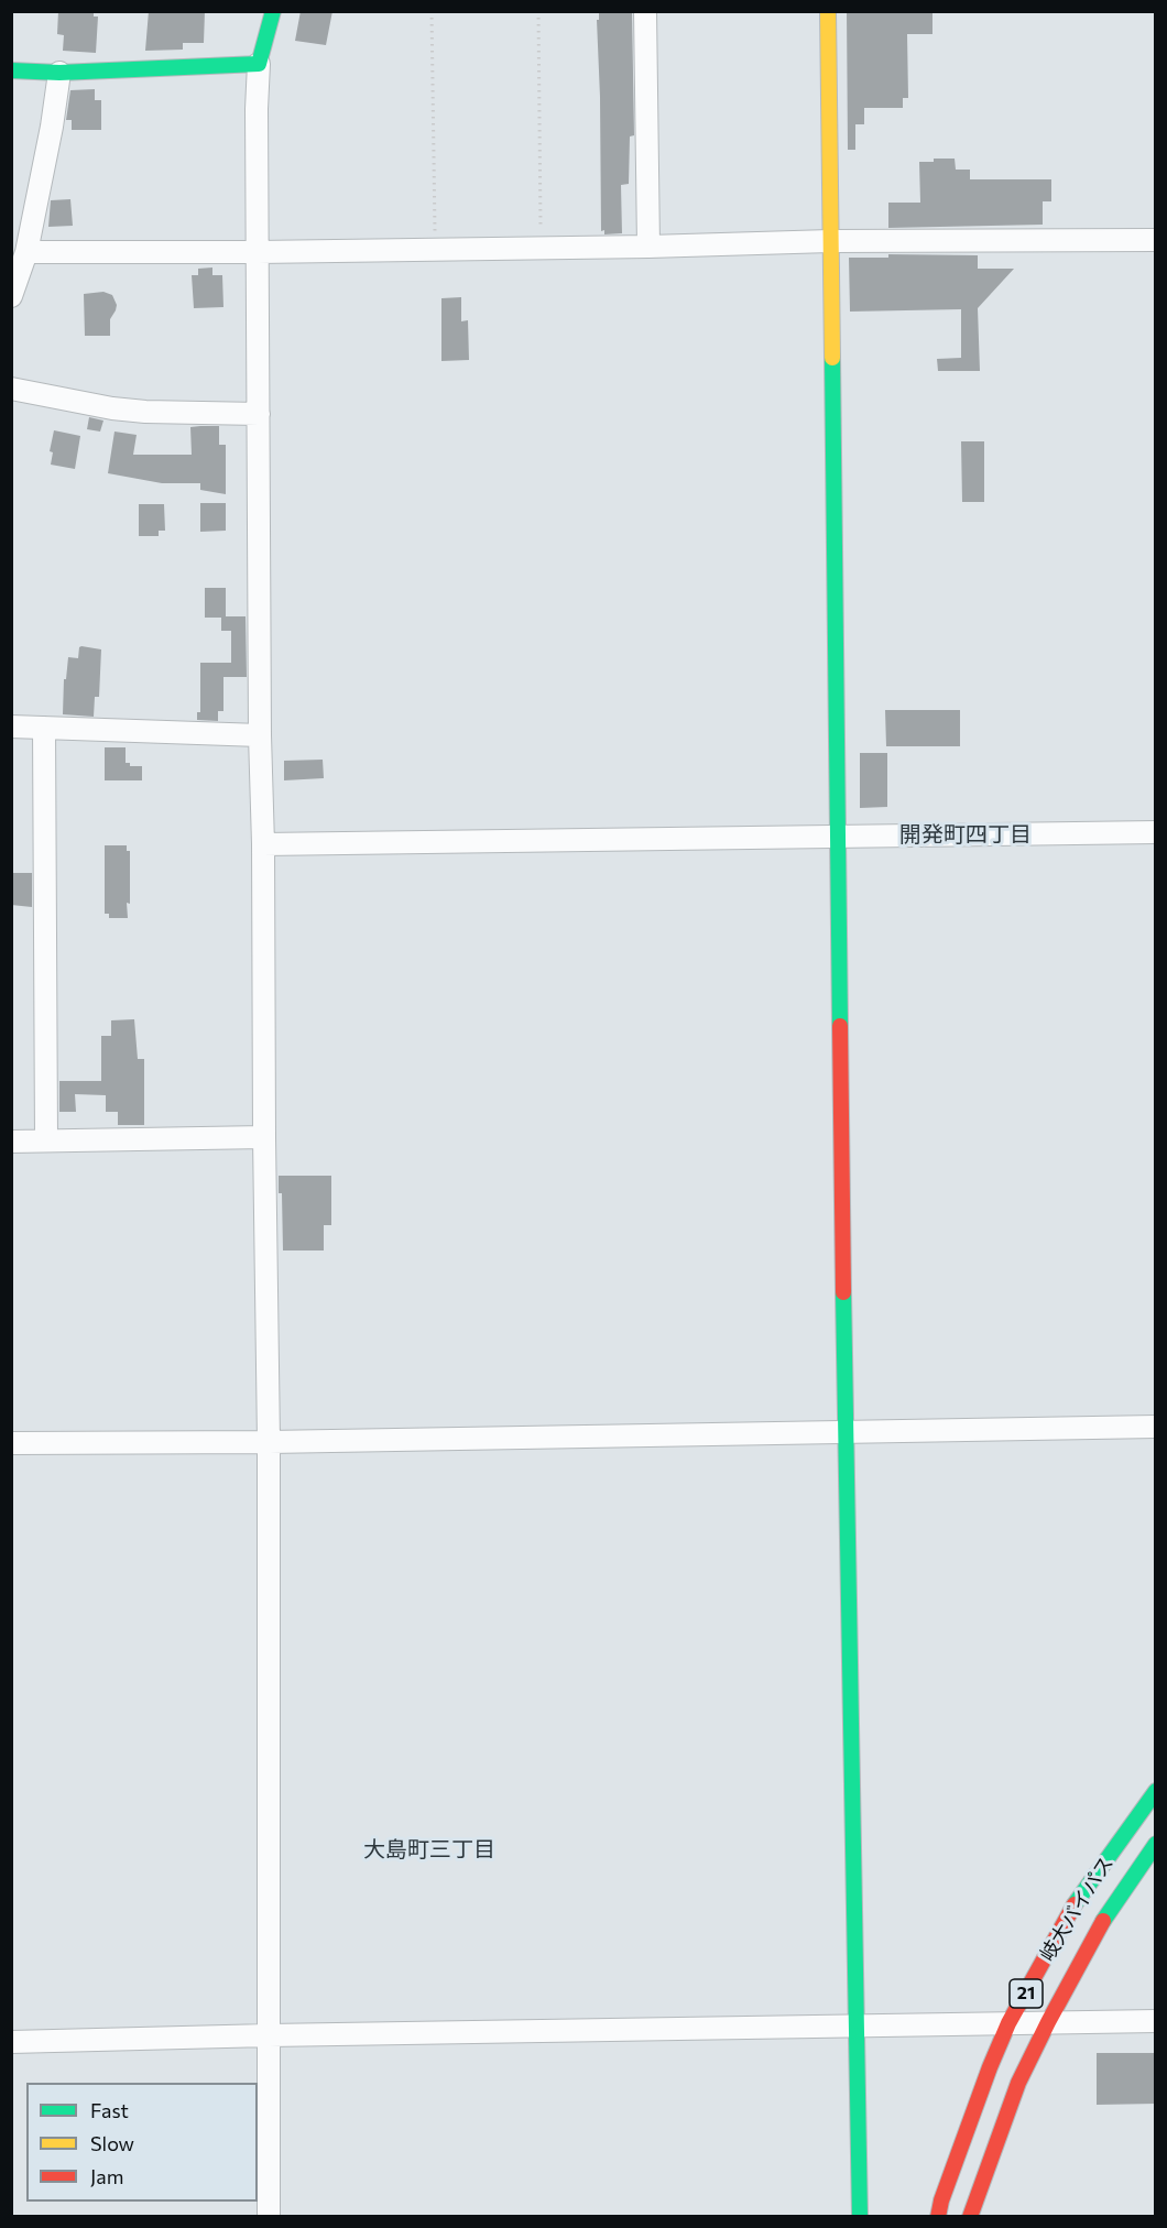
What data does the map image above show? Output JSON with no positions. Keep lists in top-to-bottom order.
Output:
{
  "streets": {
    "main road": ["岐大バイパス", "21"]
  },
  "districts": ["開発町四丁目", "大島町三丁目"],
  "legend": ["Fast", "Slow", "Jam"]
}
